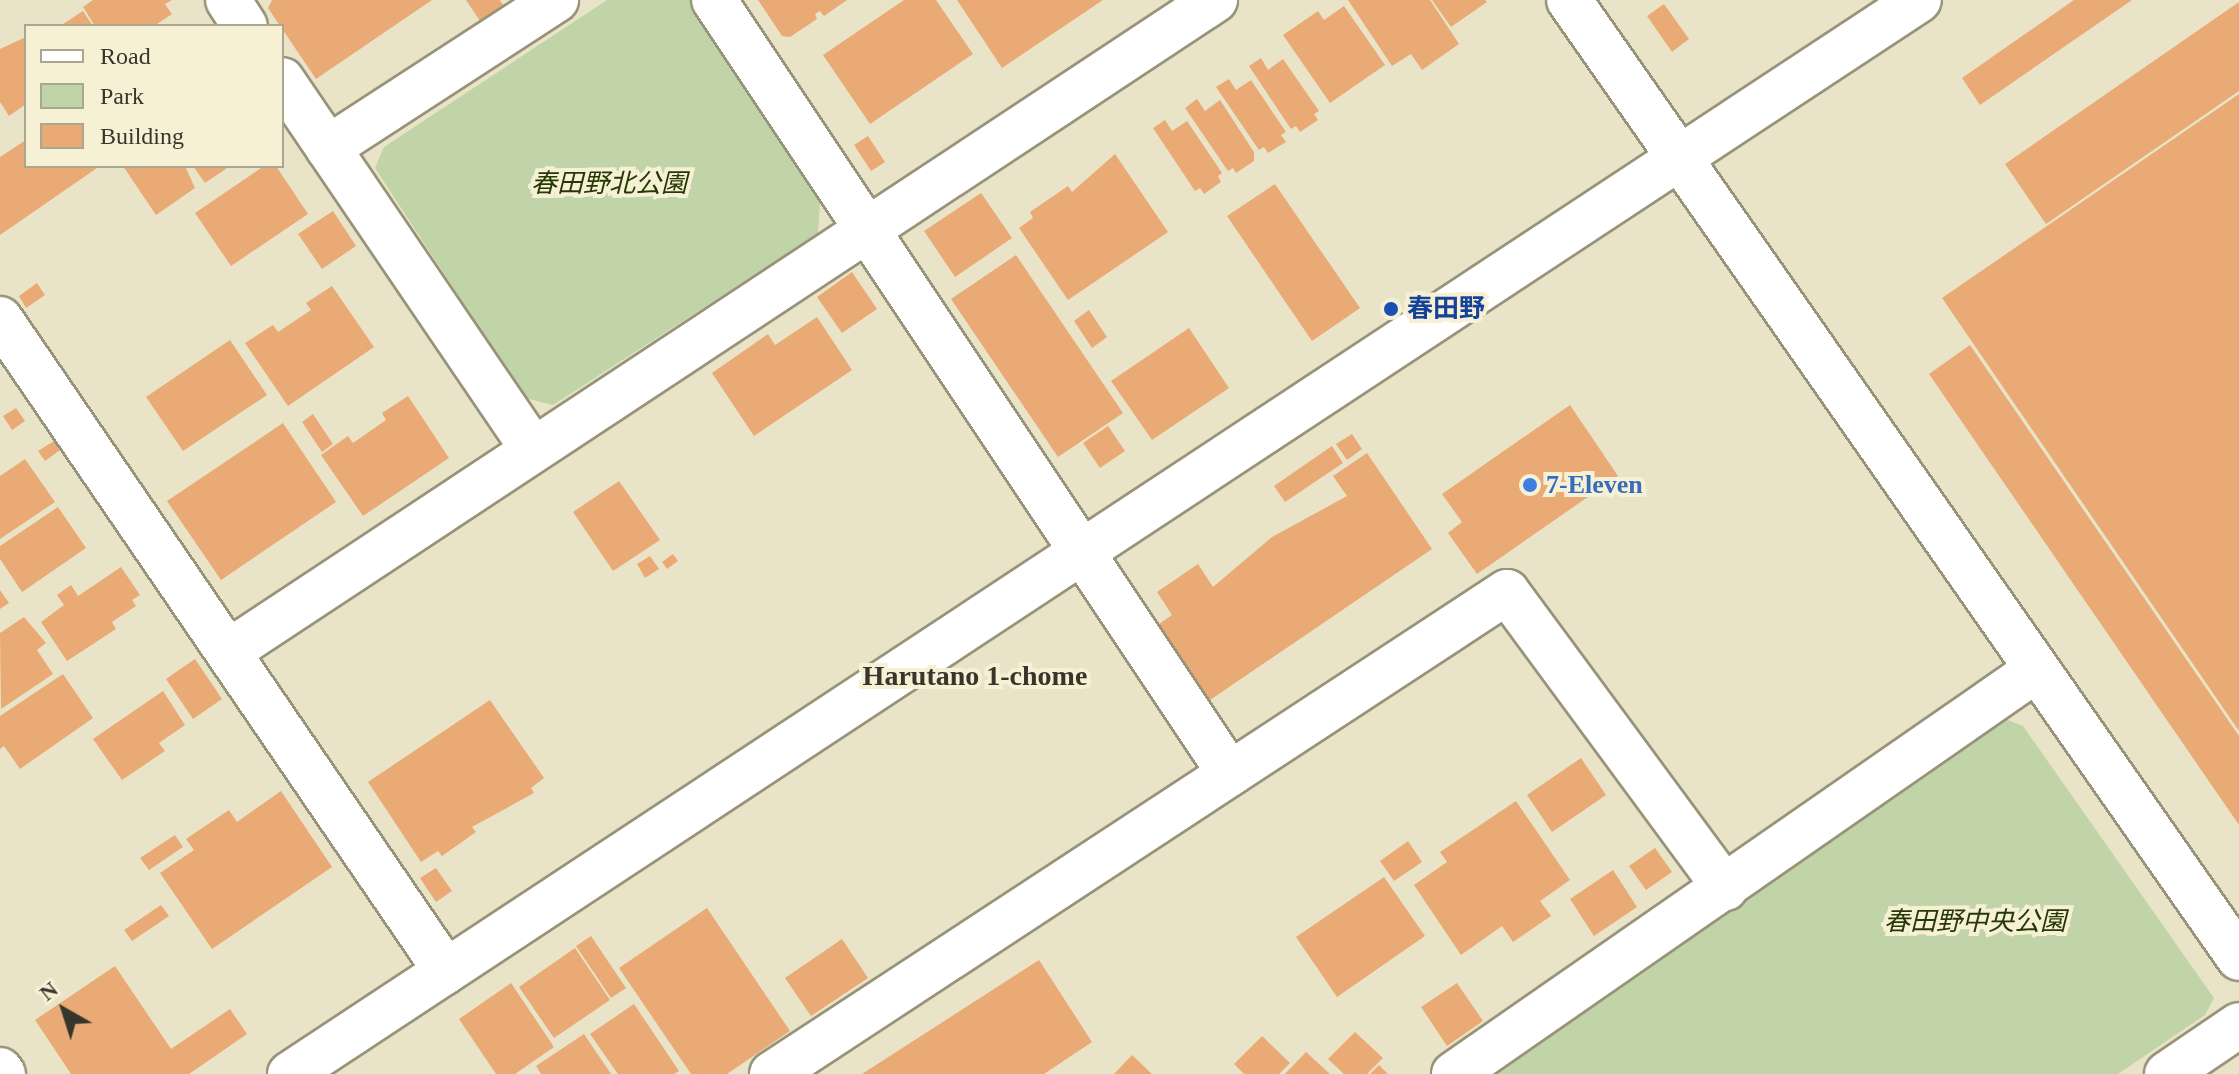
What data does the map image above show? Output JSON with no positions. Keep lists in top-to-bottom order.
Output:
{
  "districts": ["Harutano 1-chome"],
  "parks": ["春田野北公園", "春田野中央公園"],
  "places": ["春田野", "7-Eleven"],
  "legend": ["Road", "Park", "Building"],
  "north": "top left"
}
